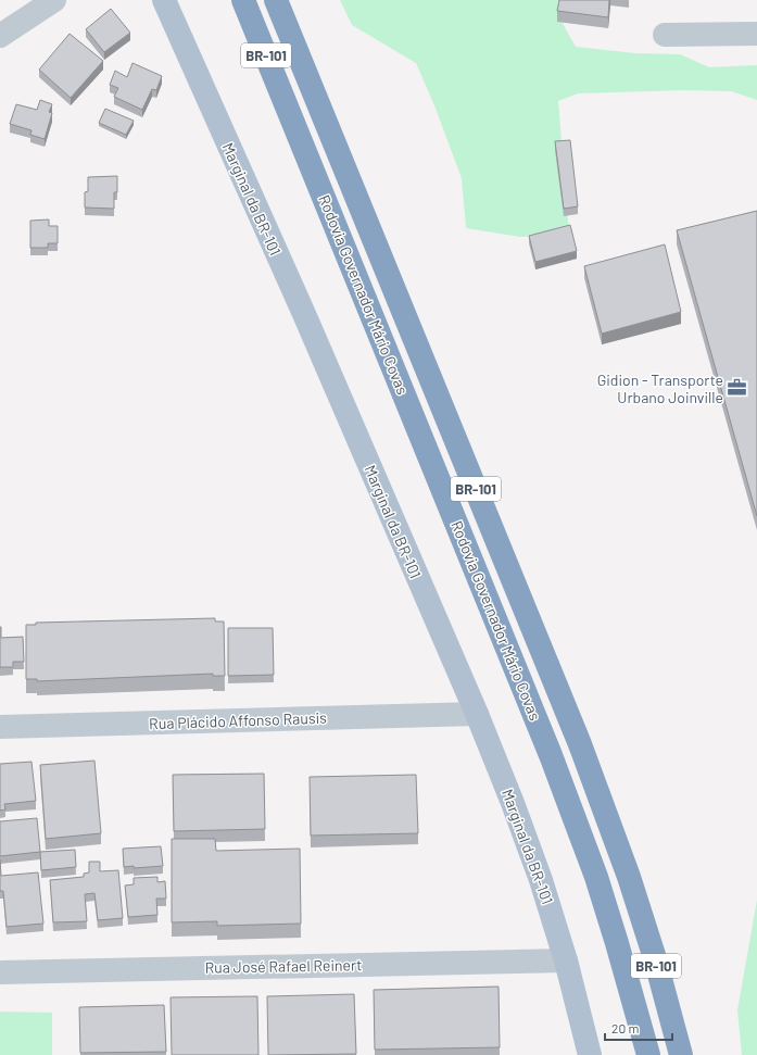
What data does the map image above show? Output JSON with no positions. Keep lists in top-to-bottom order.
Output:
{
  "streets": {
    "highway": ["BR-101", "Rodovia Governador Mário Covas"],
    "main road": ["Marginal da BR-101"],
    "street": ["Rua Plácido Affonso Rausis", "Rua José Rafael Reinert"]
  },
  "crossings": [
    ["Marginal da BR-101", "Rua Plácido Affonso Rausis"],
    ["Marginal da BR-101", "Rua José Rafael Reinert"]
  ],
  "places": {
    "office": ["Gidion - Transporte Urbano Joinville"]
  },
  "scale_bar": "20 m"
}
